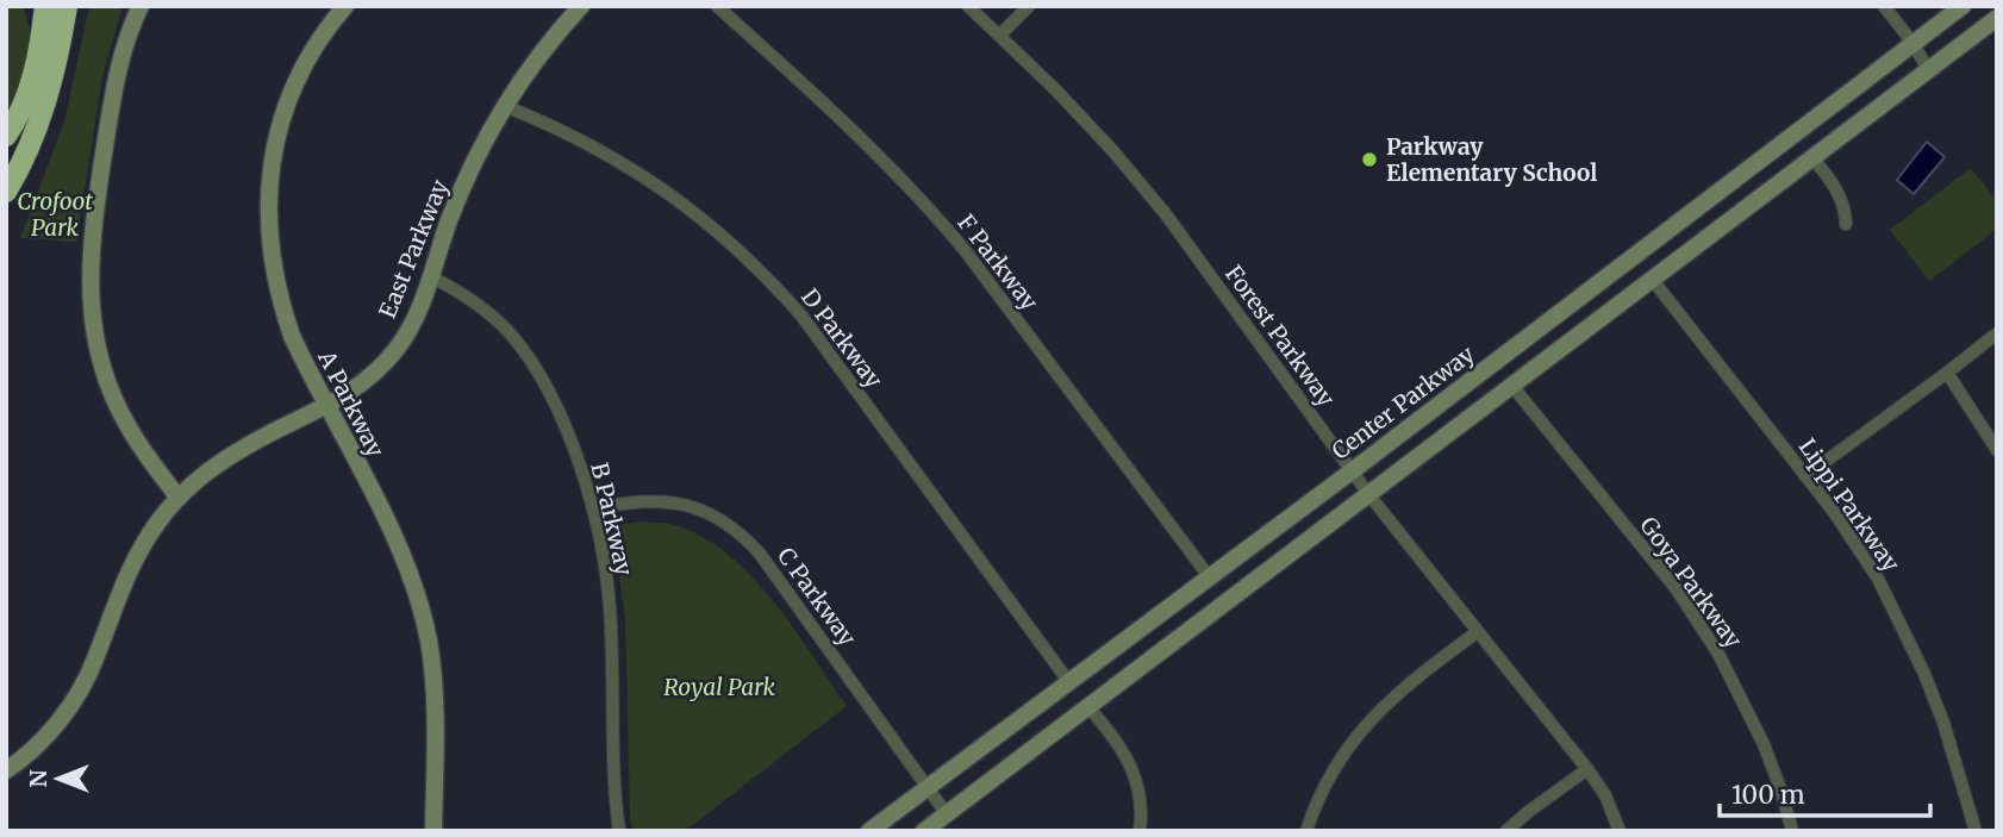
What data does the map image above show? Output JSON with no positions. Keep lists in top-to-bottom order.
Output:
{
  "streets": {
    "street": [
      "East Parkway",
      "F Parkway",
      "Forest Parkway",
      "D Parkway",
      "Center Parkway",
      "A Parkway",
      "Lippi Parkway",
      "B Parkway",
      "Goya Parkway",
      "C Parkway"
    ]
  },
  "crossings": [
    ["East Parkway", "D Parkway"],
    ["East Parkway", "A Parkway"],
    ["East Parkway", "B Parkway"],
    ["F Parkway", "Center Parkway"],
    ["Forest Parkway", "Center Parkway"],
    ["D Parkway", "Center Parkway"],
    ["Center Parkway", "C Parkway"],
    ["B Parkway", "C Parkway"]
  ],
  "parks": ["Crofoot Park", "Royal Park"],
  "places": ["Parkway Elementary School"],
  "scale_bar": "100 m",
  "north": "left"
}
